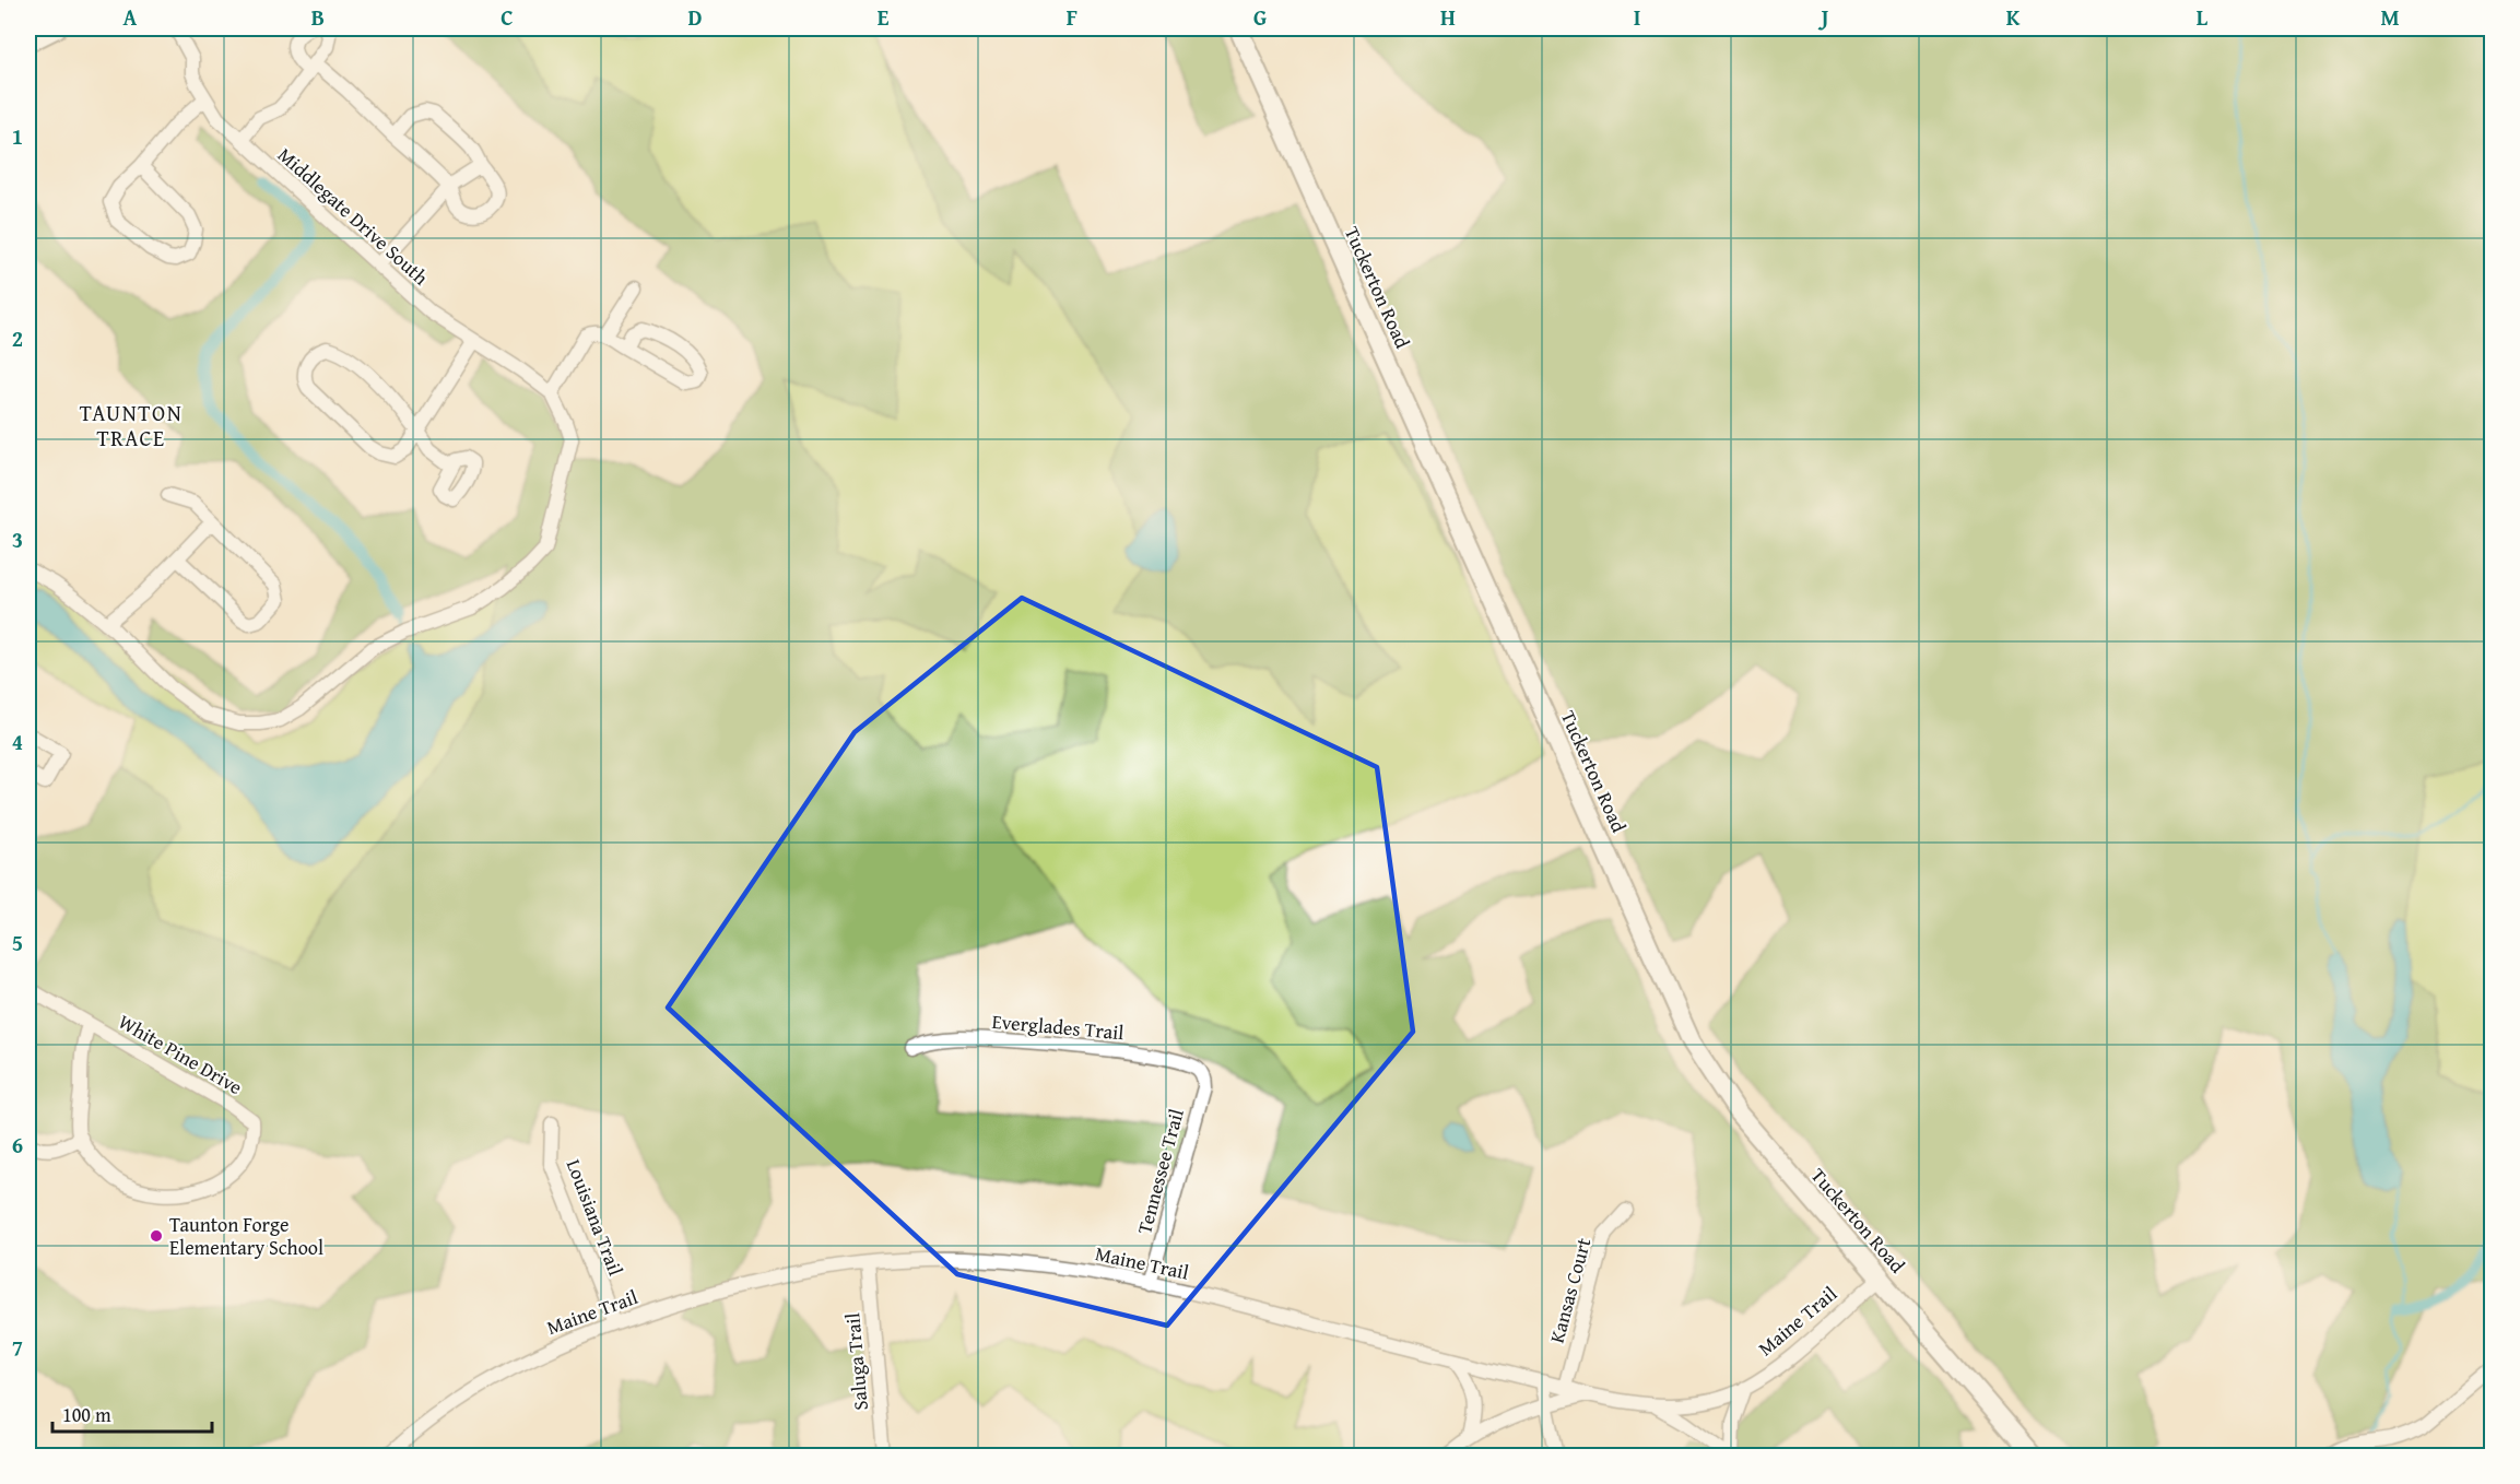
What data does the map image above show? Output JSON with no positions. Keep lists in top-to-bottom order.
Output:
{
  "streets": {
    "main road": ["Tuckerton Road"],
    "street": [
      "Middlegate Drive South",
      "Everglades Trail",
      "White Pine Drive",
      "Tennessee Trail",
      "Louisiana Trail",
      "Maine Trail",
      "Kansas Court",
      "Saluga Trail"
    ]
  },
  "crossings": [
    ["Tuckerton Road", "Maine Trail"],
    ["Everglades Trail", "Tennessee Trail"],
    ["Tennessee Trail", "Maine Trail"],
    ["Louisiana Trail", "Maine Trail"],
    ["Maine Trail", "Kansas Court"],
    ["Maine Trail", "Saluga Trail"]
  ],
  "districts": ["TAUNTON TRACE"],
  "places": ["Taunton Forge Elementary School"],
  "scale_bar": "100 m",
  "grid": {
    "columns": [
      "A",
      "B",
      "C",
      "D",
      "E",
      "F",
      "G",
      "H",
      "I",
      "J",
      "K",
      "L",
      "M"
    ],
    "rows": [
      "1",
      "2",
      "3",
      "4",
      "5",
      "6",
      "7"
    ]
  }
}
